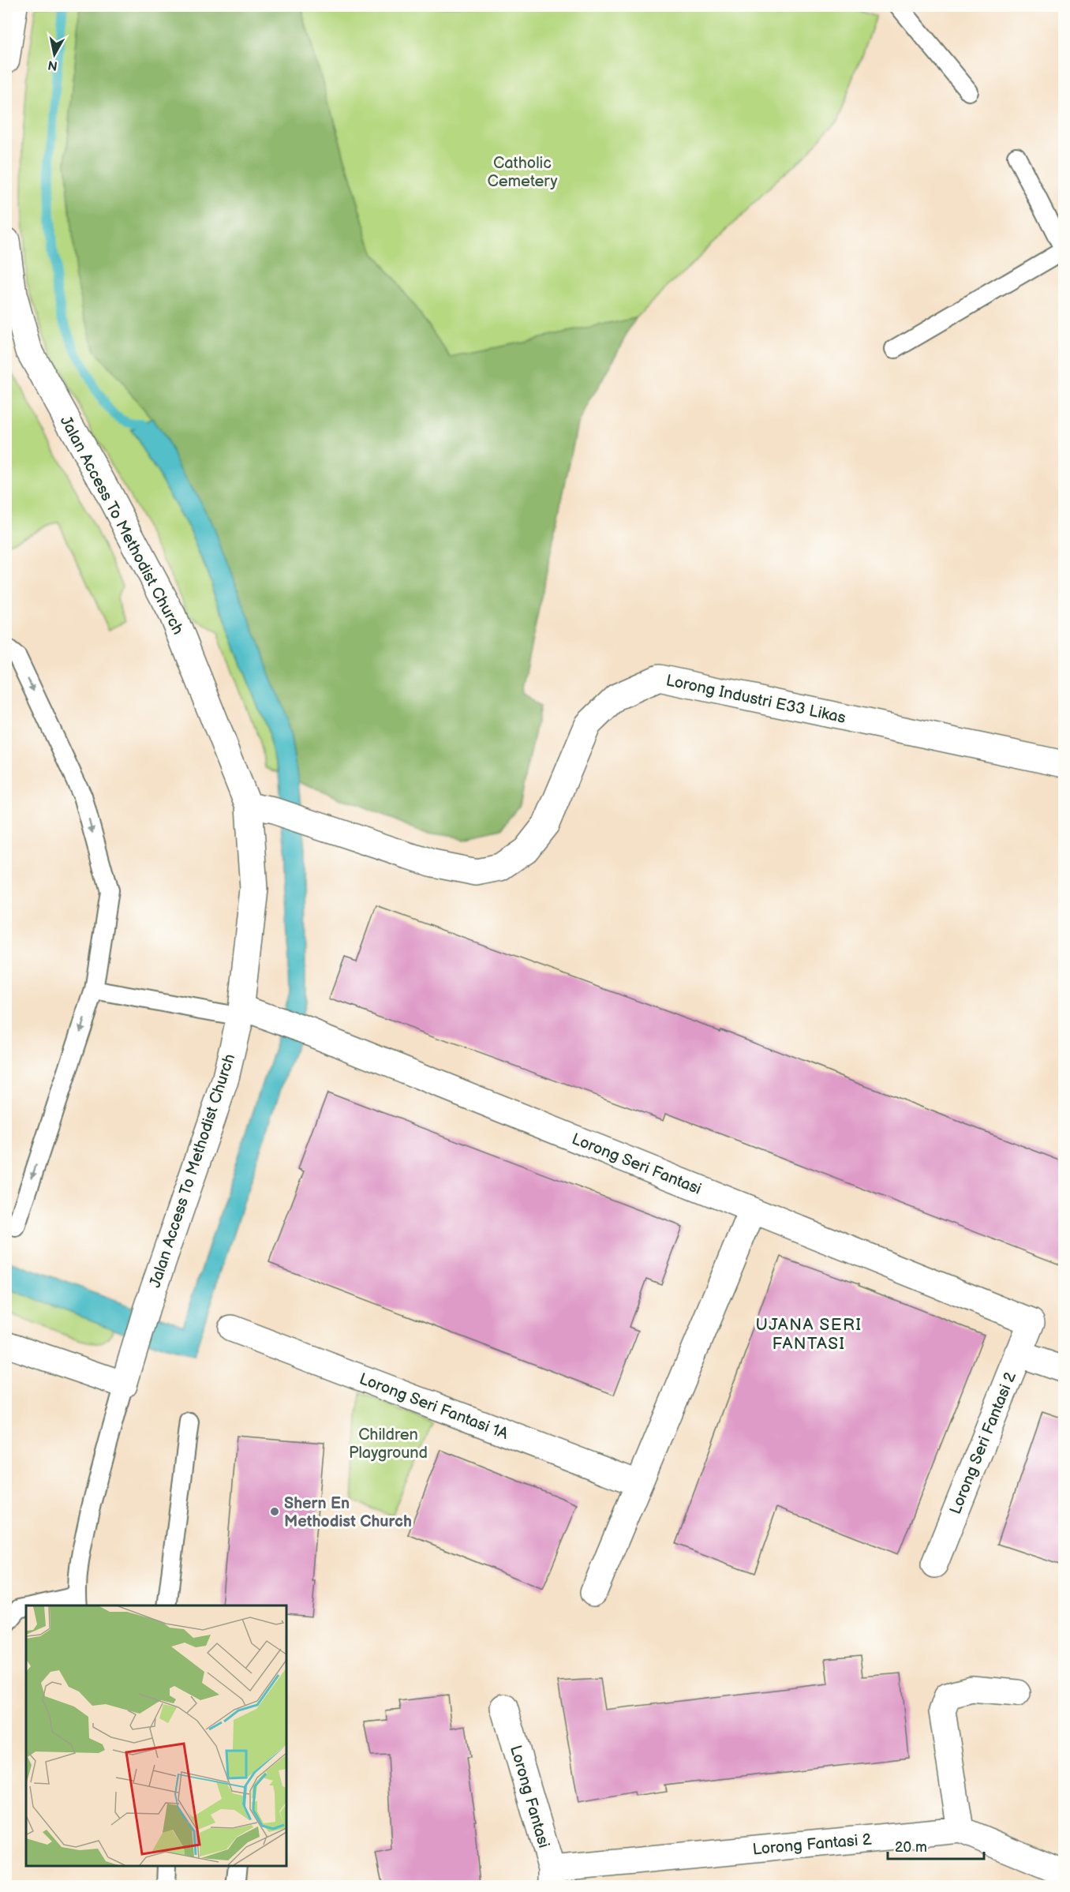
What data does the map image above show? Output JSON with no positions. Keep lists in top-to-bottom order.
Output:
{
  "streets": {
    "street": [
      "Jalan Access To Methodist Church",
      "Lorong Industri E33 Likas",
      "Lorong Seri Fantasi",
      "Lorong Seri Fantasi 1A",
      "Lorong Seri Fantasi 2",
      "Lorong Fantasi",
      "Lorong Fantasi 2"
    ]
  },
  "crossings": [
    ["Jalan Access To Methodist Church", "Lorong Industri E33 Likas"],
    ["Jalan Access To Methodist Church", "Lorong Seri Fantasi"],
    ["Lorong Seri Fantasi", "Lorong Seri Fantasi 2"],
    ["Lorong Fantasi", "Lorong Fantasi 2"]
  ],
  "districts": ["UJANA SERI FANTASI"],
  "parks": ["Catholic Cemetery", "Children Playground"],
  "places": ["Shern En Methodist Church"],
  "scale_bar": "20 m",
  "north": "bottom"
}
